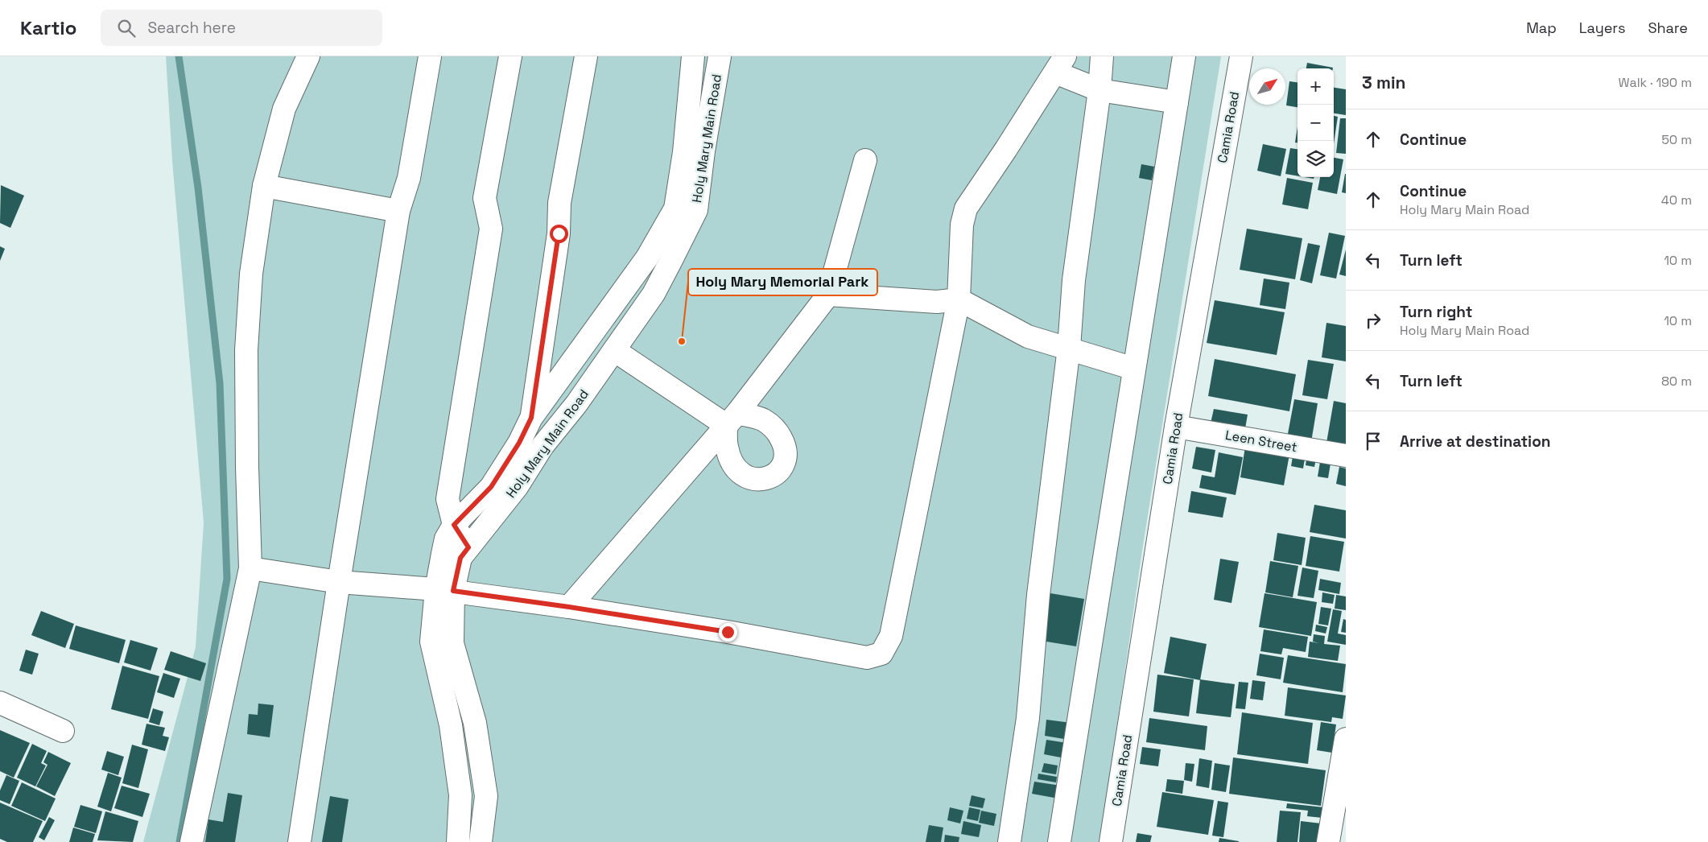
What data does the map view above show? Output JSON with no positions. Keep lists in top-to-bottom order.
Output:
{
  "streets": {
    "street": ["Camia Road", "Holy Mary Main Road", "Leen Street"]
  },
  "crossings": [
    ["Camia Road", "Leen Street"]
  ],
  "places": ["Holy Mary Memorial Park"],
  "north": "top right",
  "page": {
    "header": "Kartio",
    "search": "Search here",
    "nav": ["Map", "Layers", "Share"],
    "heading": ["3 min", "Walk · 190 m"],
    "map_buttons": ["+", "−"],
    "list": [
      ["Continue", "50 m"],
      ["Continue", "Holy Mary Main Road", "40 m"],
      ["Turn left", "10 m"],
      ["Turn right", "Holy Mary Main Road", "10 m"],
      ["Turn left", "80 m"],
      "Arrive at destination"
    ]
  }
}
